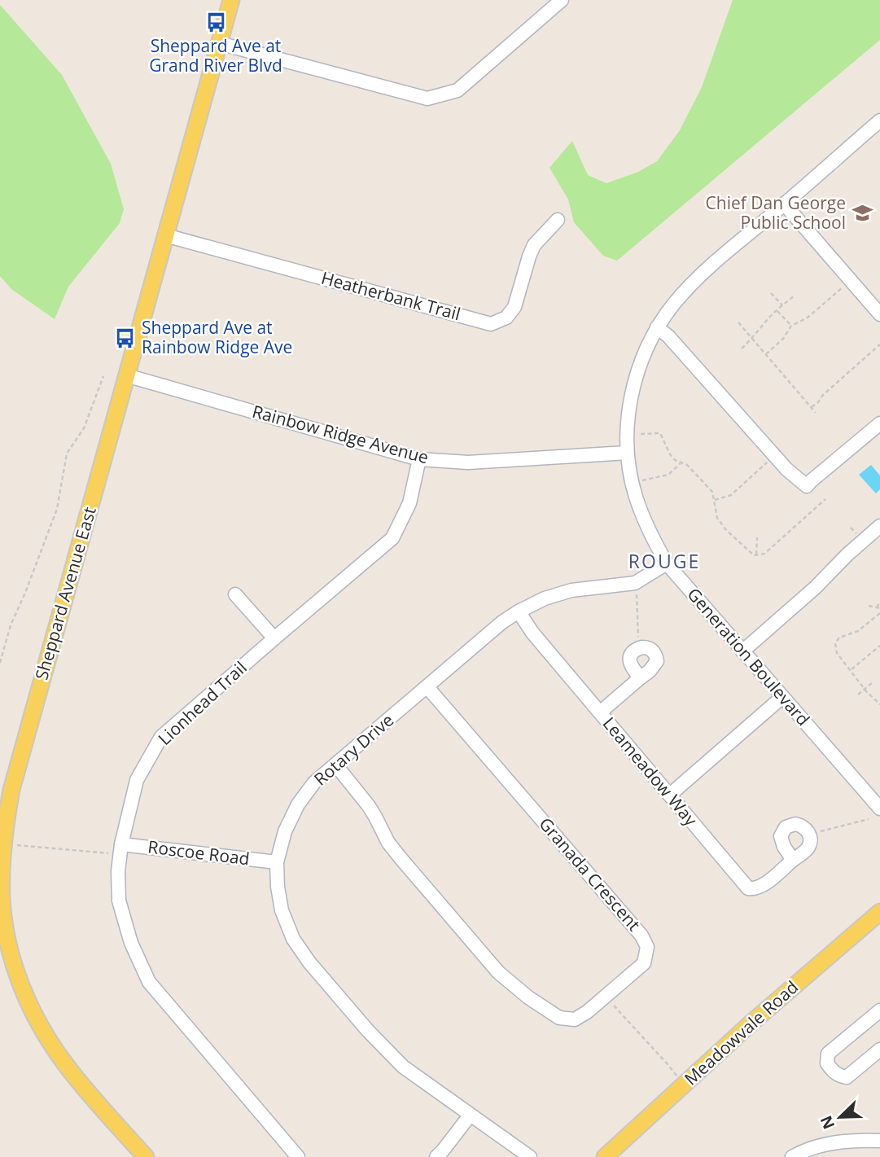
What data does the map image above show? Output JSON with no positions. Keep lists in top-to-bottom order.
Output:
{
  "streets": {
    "main road": ["Sheppard Avenue East", "Meadowvale Road"],
    "street": [
      "Heatherbank Trail",
      "Rainbow Ridge Avenue",
      "Generation Boulevard",
      "Lionhead Trail",
      "Rotary Drive",
      "Leameadow Way",
      "Roscoe Road",
      "Granada Crescent"
    ]
  },
  "crossings": [
    ["Heatherbank Trail", "Sheppard Avenue East"],
    ["Rainbow Ridge Avenue", "Sheppard Avenue East"],
    ["Rainbow Ridge Avenue", "Generation Boulevard"],
    ["Rainbow Ridge Avenue", "Lionhead Trail"],
    ["Generation Boulevard", "Rotary Drive"],
    ["Lionhead Trail", "Roscoe Road"],
    ["Rotary Drive", "Leameadow Way"],
    ["Rotary Drive", "Roscoe Road"],
    ["Rotary Drive", "Granada Crescent"]
  ],
  "districts": ["ROUGE"],
  "places": {
    "bus stop": ["Sheppard Ave at Grand River Blvd", "Sheppard Ave at Rainbow Ridge Ave"],
    "school or university": ["Chief Dan George Public School"]
  },
  "north": "bottom left"
}
